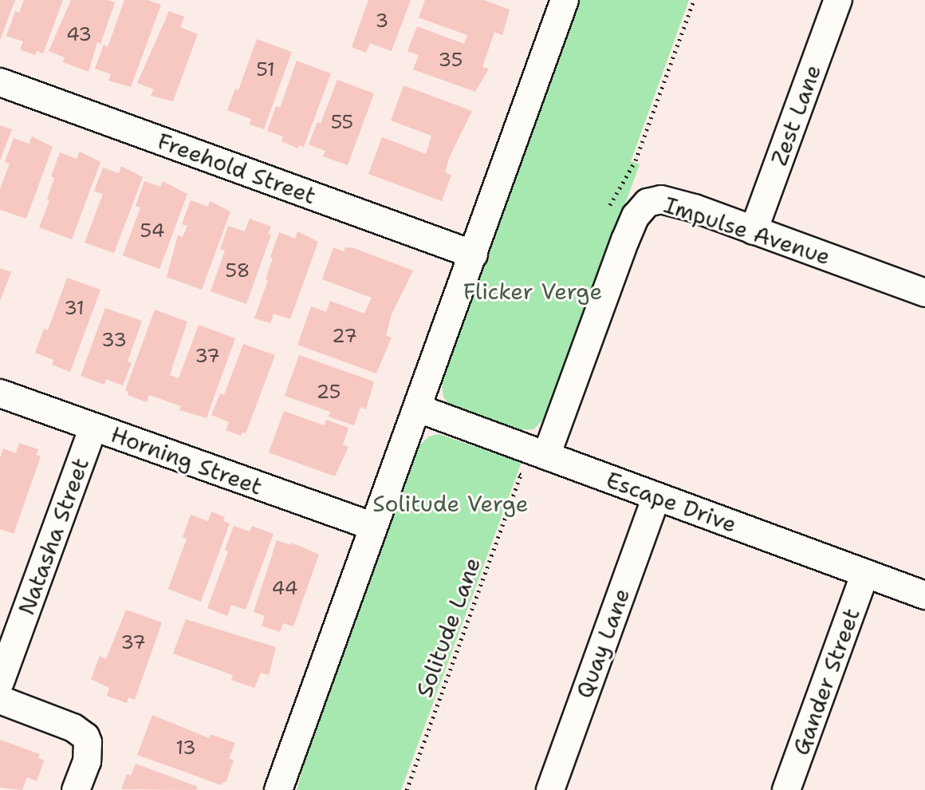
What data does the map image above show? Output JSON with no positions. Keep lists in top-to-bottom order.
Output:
{
  "streets": {
    "street": [
      "Zest Lane",
      "Freehold Street",
      "Impulse Avenue",
      "Horning Street",
      "Escape Drive",
      "Natasha Street",
      "Quay Lane",
      "Gander Street"
    ],
    "path": ["Solitude Lane"]
  },
  "crossings": [
    ["Zest Lane", "Impulse Avenue"],
    ["Impulse Avenue", "Escape Drive"],
    ["Horning Street", "Natasha Street"],
    ["Escape Drive", "Quay Lane"],
    ["Escape Drive", "Gander Street"]
  ],
  "parks": ["Flicker Verge", "Solitude Verge"],
  "house_numbers": [
    "3",
    "43",
    "35",
    "51",
    "55",
    "54",
    "58",
    "31",
    "27",
    "33",
    "37",
    "25",
    "44",
    "37",
    "13"
  ]
}
